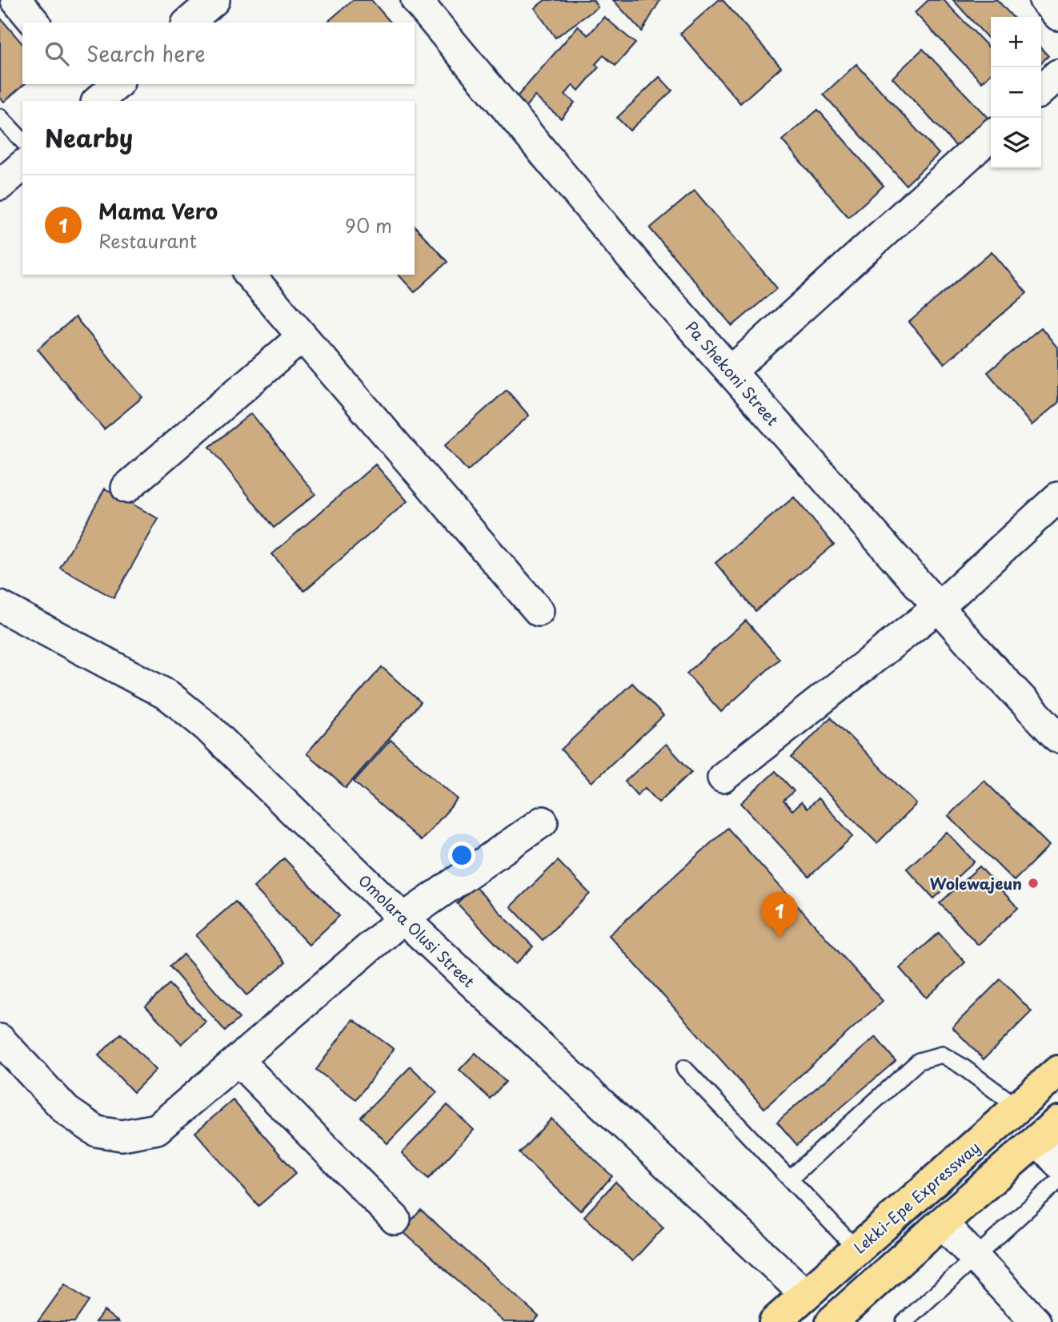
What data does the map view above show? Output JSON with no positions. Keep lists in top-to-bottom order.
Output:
{
  "streets": {
    "highway": ["Lekki-Epe Expressway"],
    "street": ["Pa Shekoni Street", "Omolara Olusi Street"]
  },
  "crossings": [
    ["Omolara Olusi Street", "Lekki-Epe Expressway"]
  ],
  "places": ["Wolewajeun"],
  "page": {
    "map_buttons": ["+", "−"],
    "search": "Search here",
    "heading": "Nearby",
    "list": [
      {
        "mark": "1",
        "name": "Mama Vero",
        "note": "Restaurant",
        "value": "90 m"
      }
    ],
    "pins": "1"
  }
}
